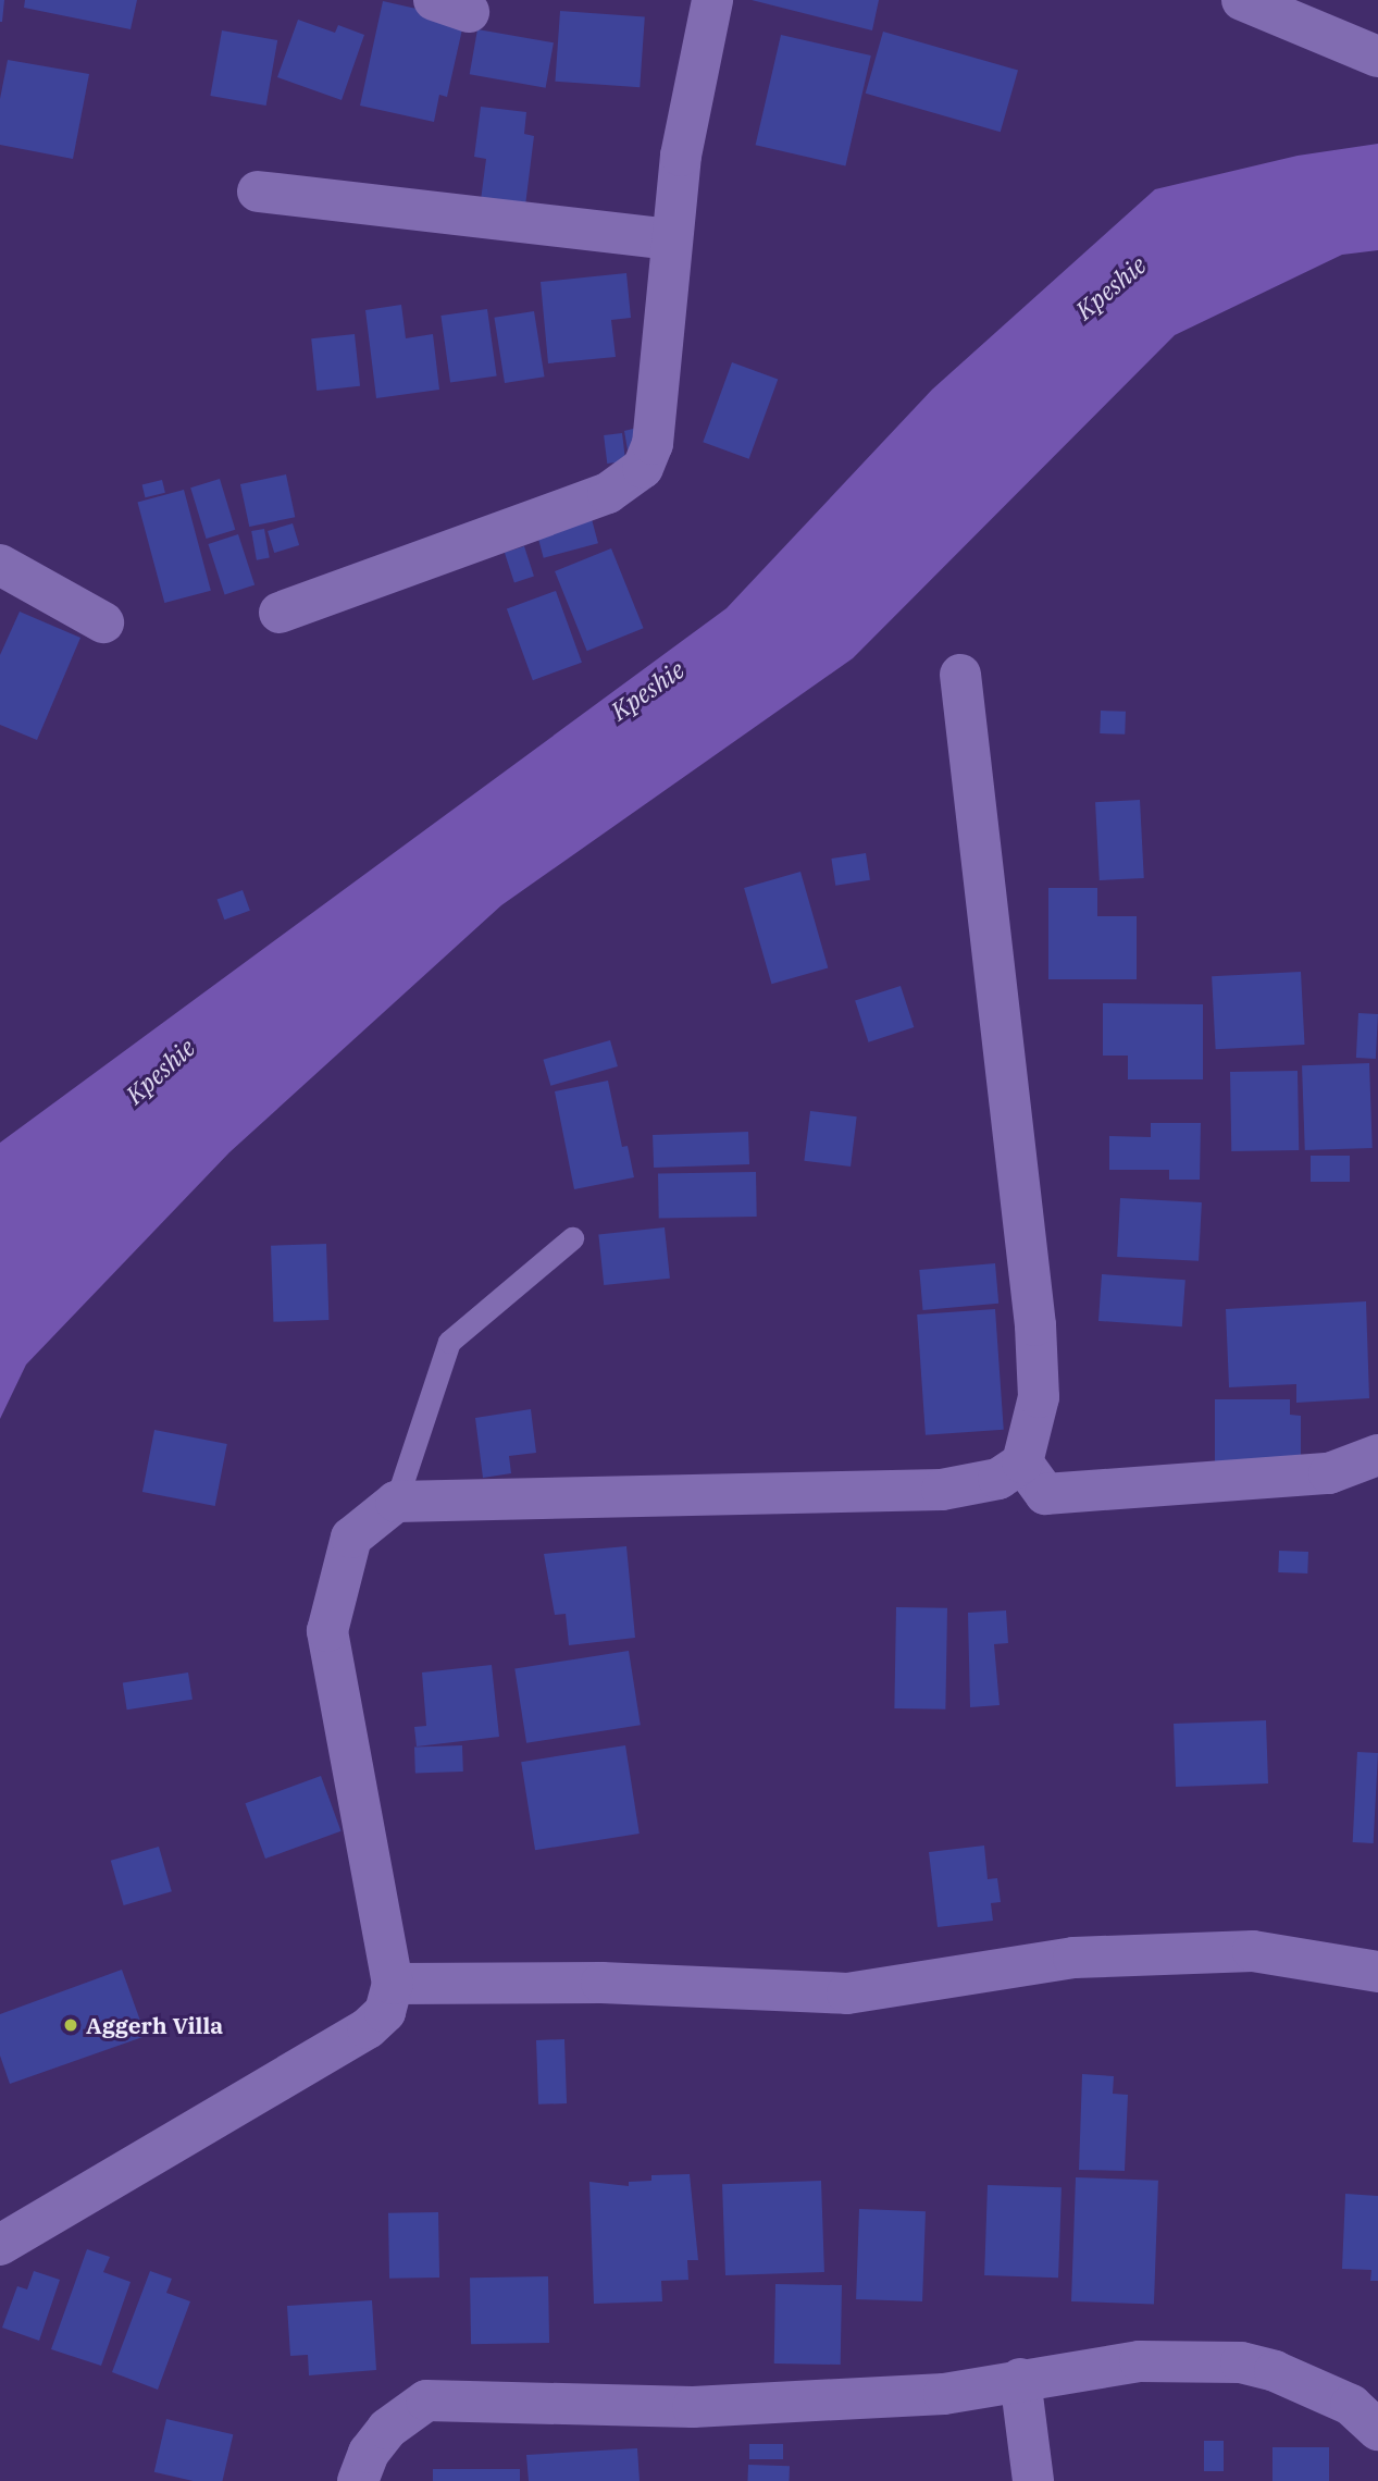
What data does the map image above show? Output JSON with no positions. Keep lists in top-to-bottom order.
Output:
{
  "water": ["Kpeshie"],
  "places": ["Aggerh Villa"]
}
